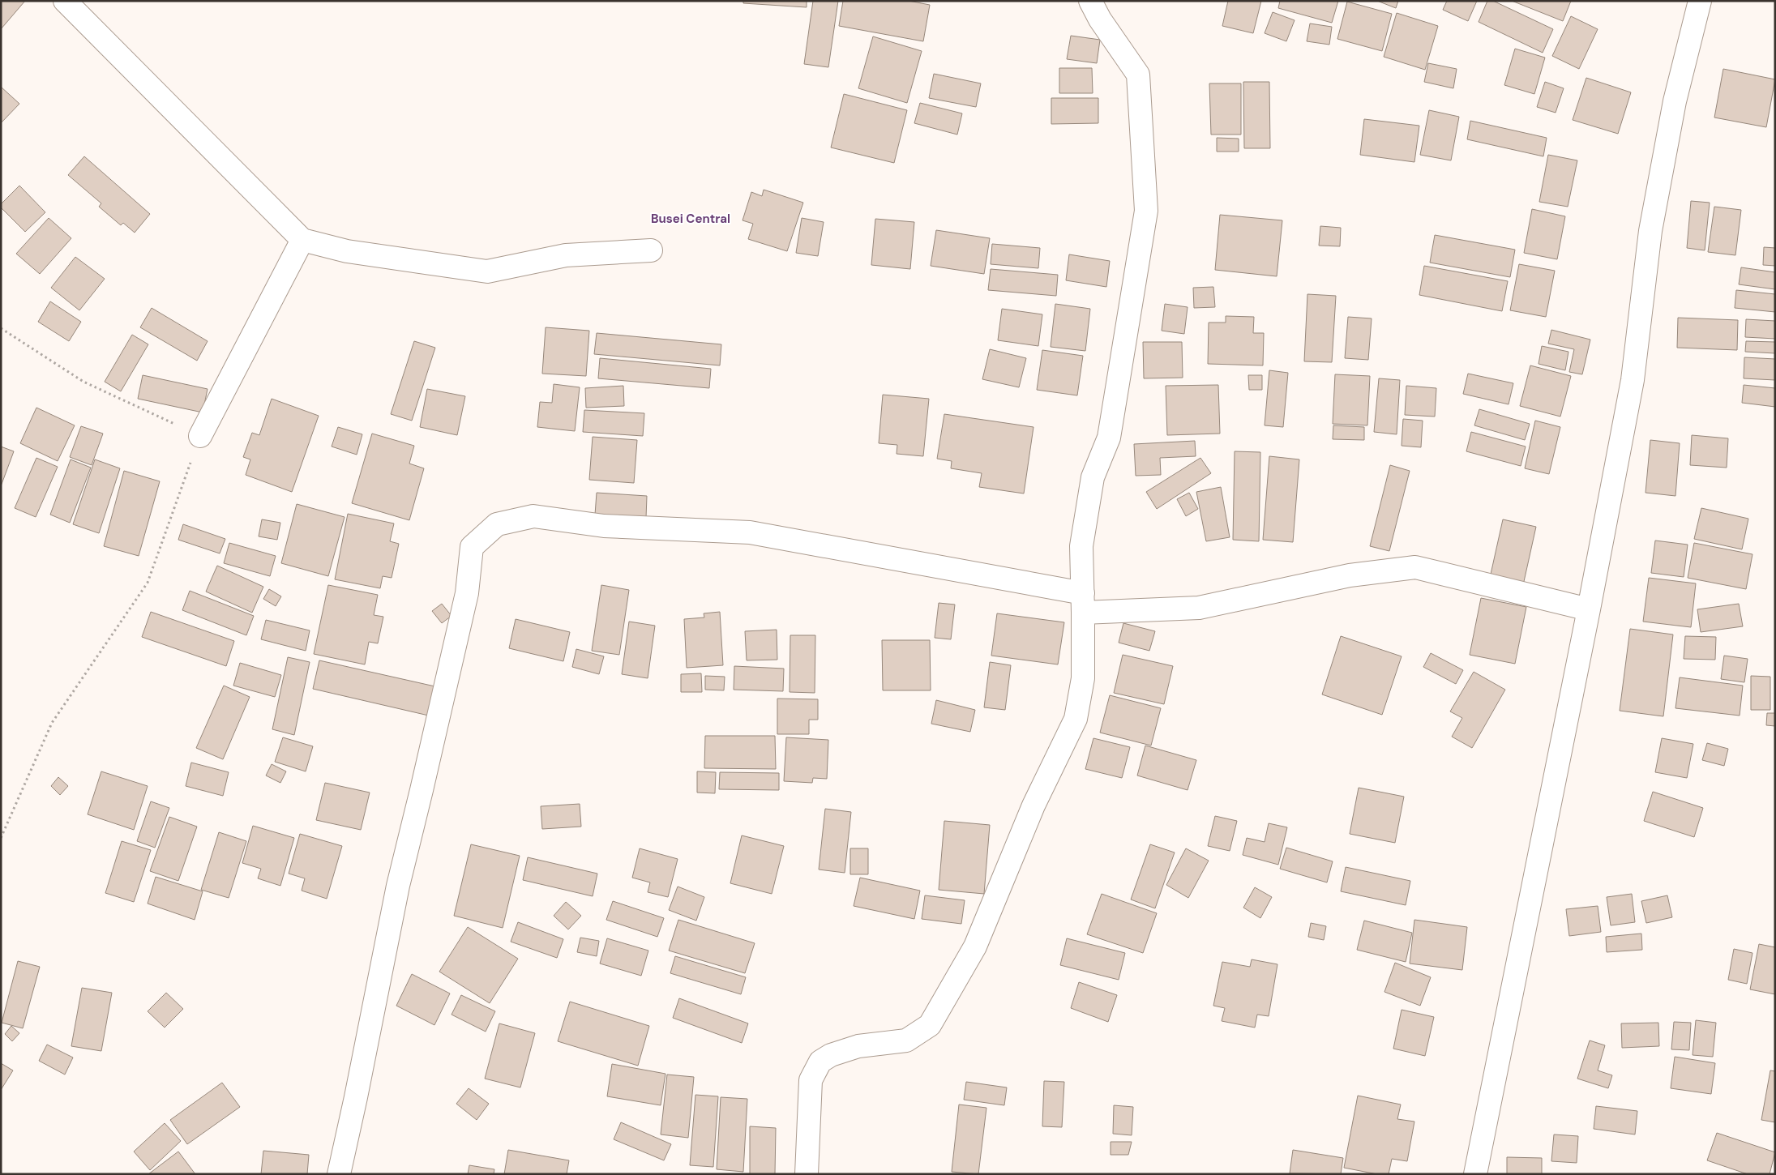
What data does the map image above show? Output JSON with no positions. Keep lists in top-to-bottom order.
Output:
{
  "districts": ["Busei Central"]
}
